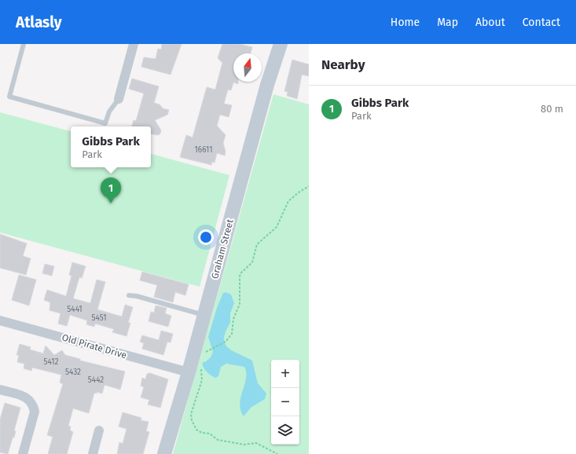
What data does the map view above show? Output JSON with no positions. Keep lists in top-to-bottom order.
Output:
{
  "streets": {
    "street": ["Graham Street", "Old Pirate Drive"]
  },
  "crossings": [
    ["Graham Street", "Old Pirate Drive"]
  ],
  "house_numbers": [
    "16611",
    "5441",
    "5451",
    "5412",
    "5432",
    "5442"
  ],
  "north": "top",
  "page": {
    "header": "Atlasly",
    "nav": [
      "Home",
      "Map",
      "About",
      "Contact"
    ],
    "heading": "Nearby",
    "list": [
      {
        "mark": "1",
        "name": "Gibbs Park",
        "note": "Park",
        "value": "80 m"
      }
    ],
    "popup": ["Gibbs Park", "Park"],
    "pins": "1",
    "map_buttons": ["+", "−"]
  }
}
